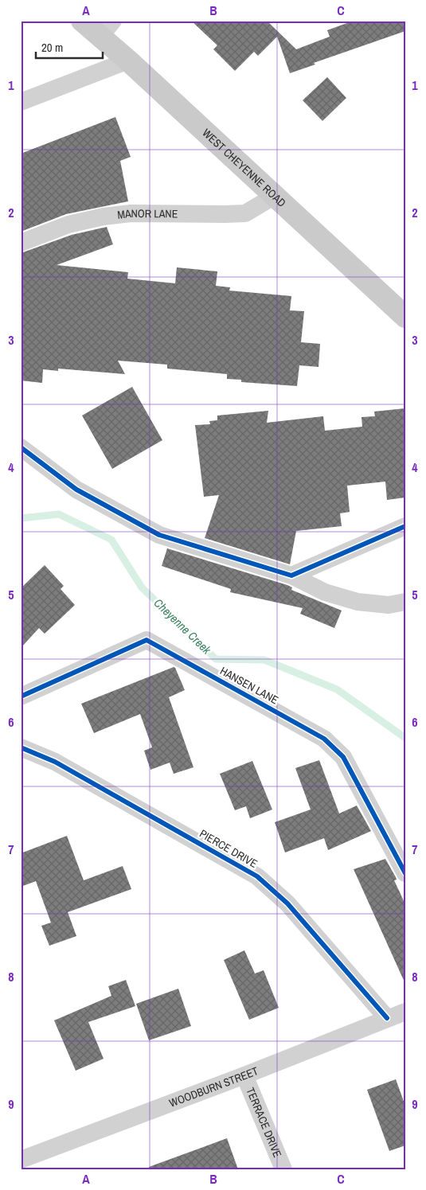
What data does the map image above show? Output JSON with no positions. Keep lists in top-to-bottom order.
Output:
{
  "streets": {
    "main road": ["WEST CHEYENNE ROAD"],
    "street": [
      "MANOR LANE",
      "HANSEN LANE",
      "PIERCE DRIVE",
      "WOODBURN STREET",
      "TERRACE DRIVE"
    ]
  },
  "crossings": [
    ["WEST CHEYENNE ROAD", "MANOR LANE"],
    ["PIERCE DRIVE", "WOODBURN STREET"],
    ["WOODBURN STREET", "TERRACE DRIVE"]
  ],
  "water": ["Cheyenne Creek"],
  "scale_bar": "20 m",
  "grid": {
    "columns": ["A", "B", "C"],
    "rows": [
      "1",
      "2",
      "3",
      "4",
      "5",
      "6",
      "7",
      "8",
      "9"
    ]
  }
}
